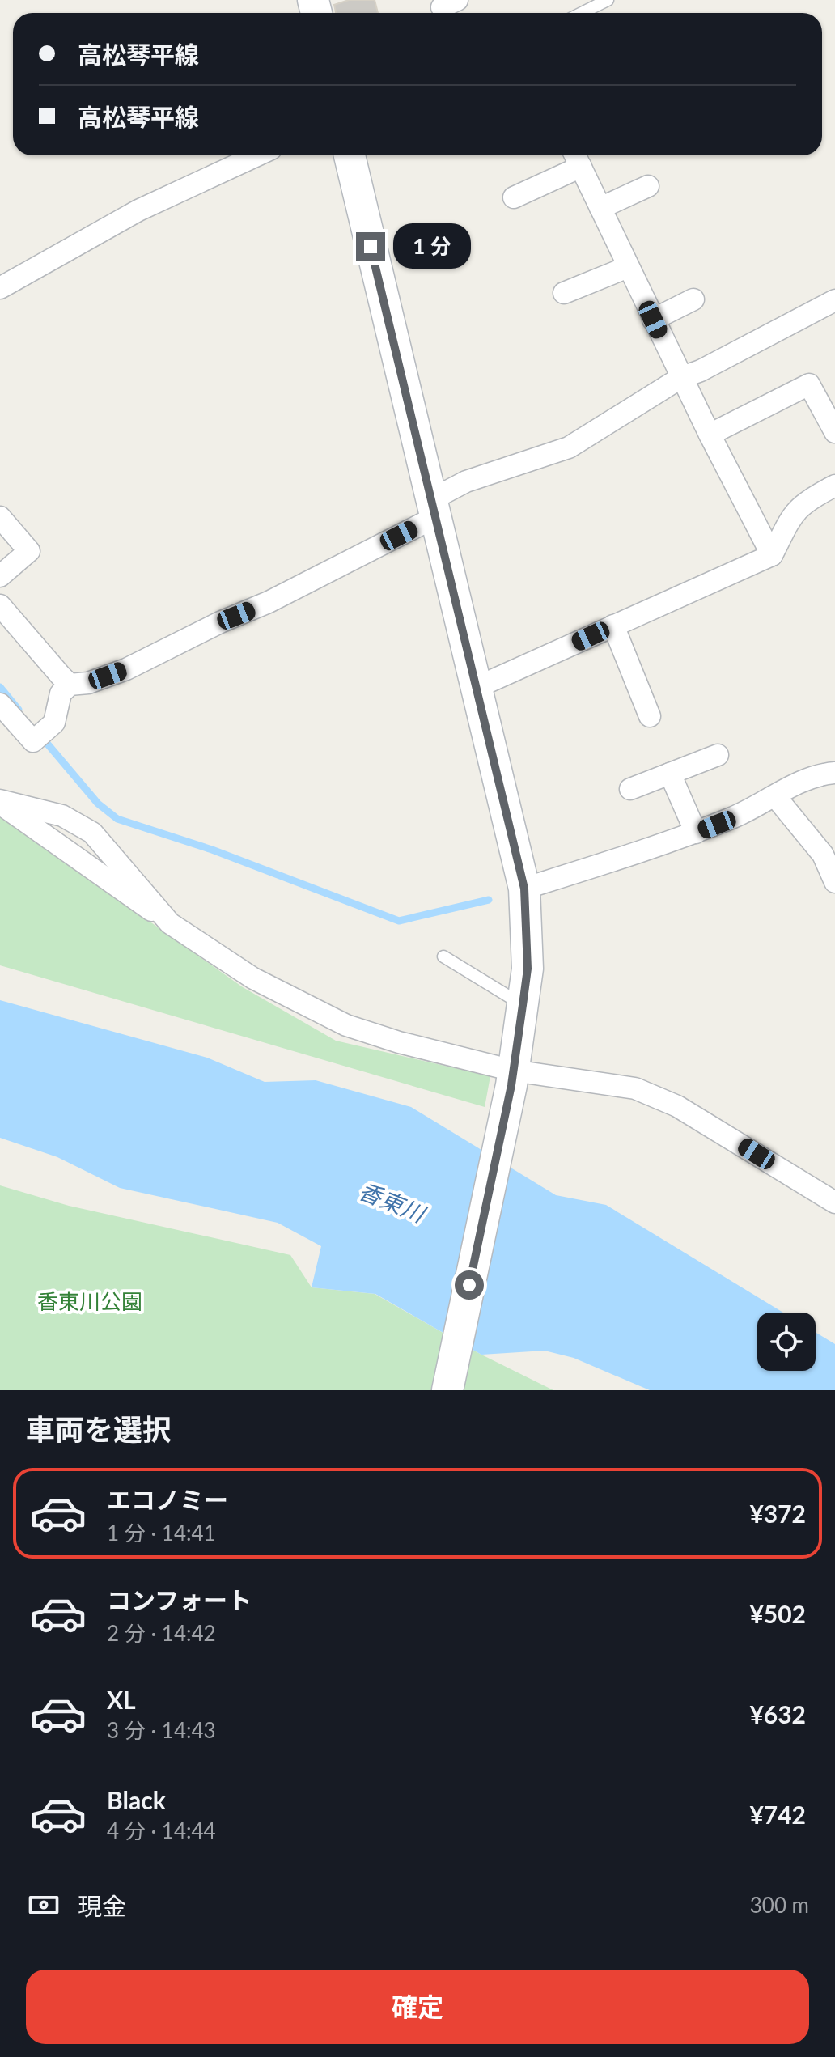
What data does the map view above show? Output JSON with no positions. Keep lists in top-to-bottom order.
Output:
{
  "water": ["香東川"],
  "parks": ["香東川公園"],
  "page": {
    "banner": ["高松琴平線", "高松琴平線"],
    "bubble": "1 分",
    "heading": "車両を選択",
    "list": [
      {
        "name": "エコノミー",
        "note": "1 分 · 14:41",
        "value": "¥372"
      },
      {
        "name": "コンフォート",
        "note": "2 分 · 14:42",
        "value": "¥502"
      },
      {
        "name": "XL",
        "note": "3 分 · 14:43",
        "value": "¥632"
      },
      {
        "name": "Black",
        "note": "4 分 · 14:44",
        "value": "¥742"
      }
    ],
    "pay": ["現金", "300 m"],
    "buttons": "確定"
  }
}
